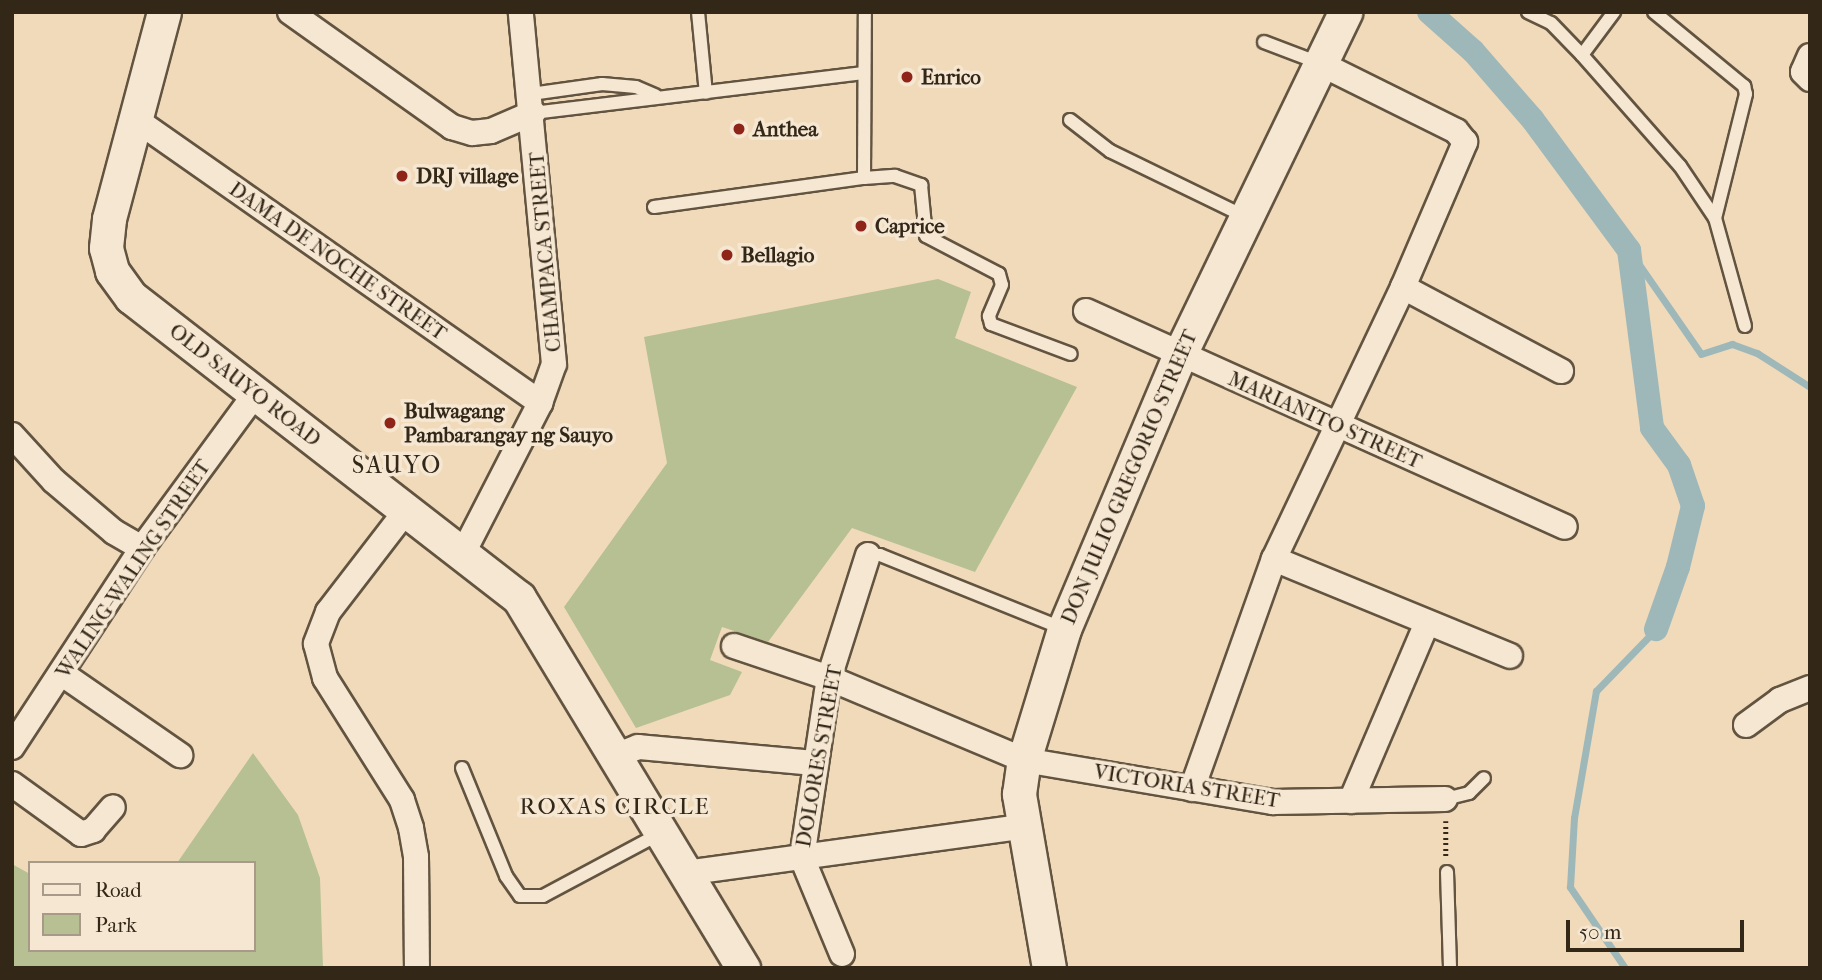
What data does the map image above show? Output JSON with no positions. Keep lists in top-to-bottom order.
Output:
{
  "streets": {
    "main road": ["OLD SAUYO ROAD", "DON JULIO GREGORIO STREET"],
    "street": [
      "CHAMPACA STREET",
      "DAMA DE NOCHE STREET",
      "MARIANITO STREET",
      "WALING-WALING STREET",
      "DOLORES STREET",
      "VICTORIA STREET"
    ]
  },
  "crossings": [
    ["CHAMPACA STREET", "DAMA DE NOCHE STREET"],
    ["CHAMPACA STREET", "OLD SAUYO ROAD"],
    ["DAMA DE NOCHE STREET", "OLD SAUYO ROAD"],
    ["OLD SAUYO ROAD", "WALING-WALING STREET"],
    ["MARIANITO STREET", "DON JULIO GREGORIO STREET"],
    ["DON JULIO GREGORIO STREET", "VICTORIA STREET"],
    ["DOLORES STREET", "VICTORIA STREET"]
  ],
  "districts": ["SAUYO", "ROXAS CIRCLE"],
  "places": [
    "Enrico",
    "Anthea",
    "DRJ village",
    "Caprice",
    "Bellagio",
    "Bulwagang Pambarangay ng Sauyo"
  ],
  "legend": ["Road", "Park"],
  "scale_bar": "50 m"
}
